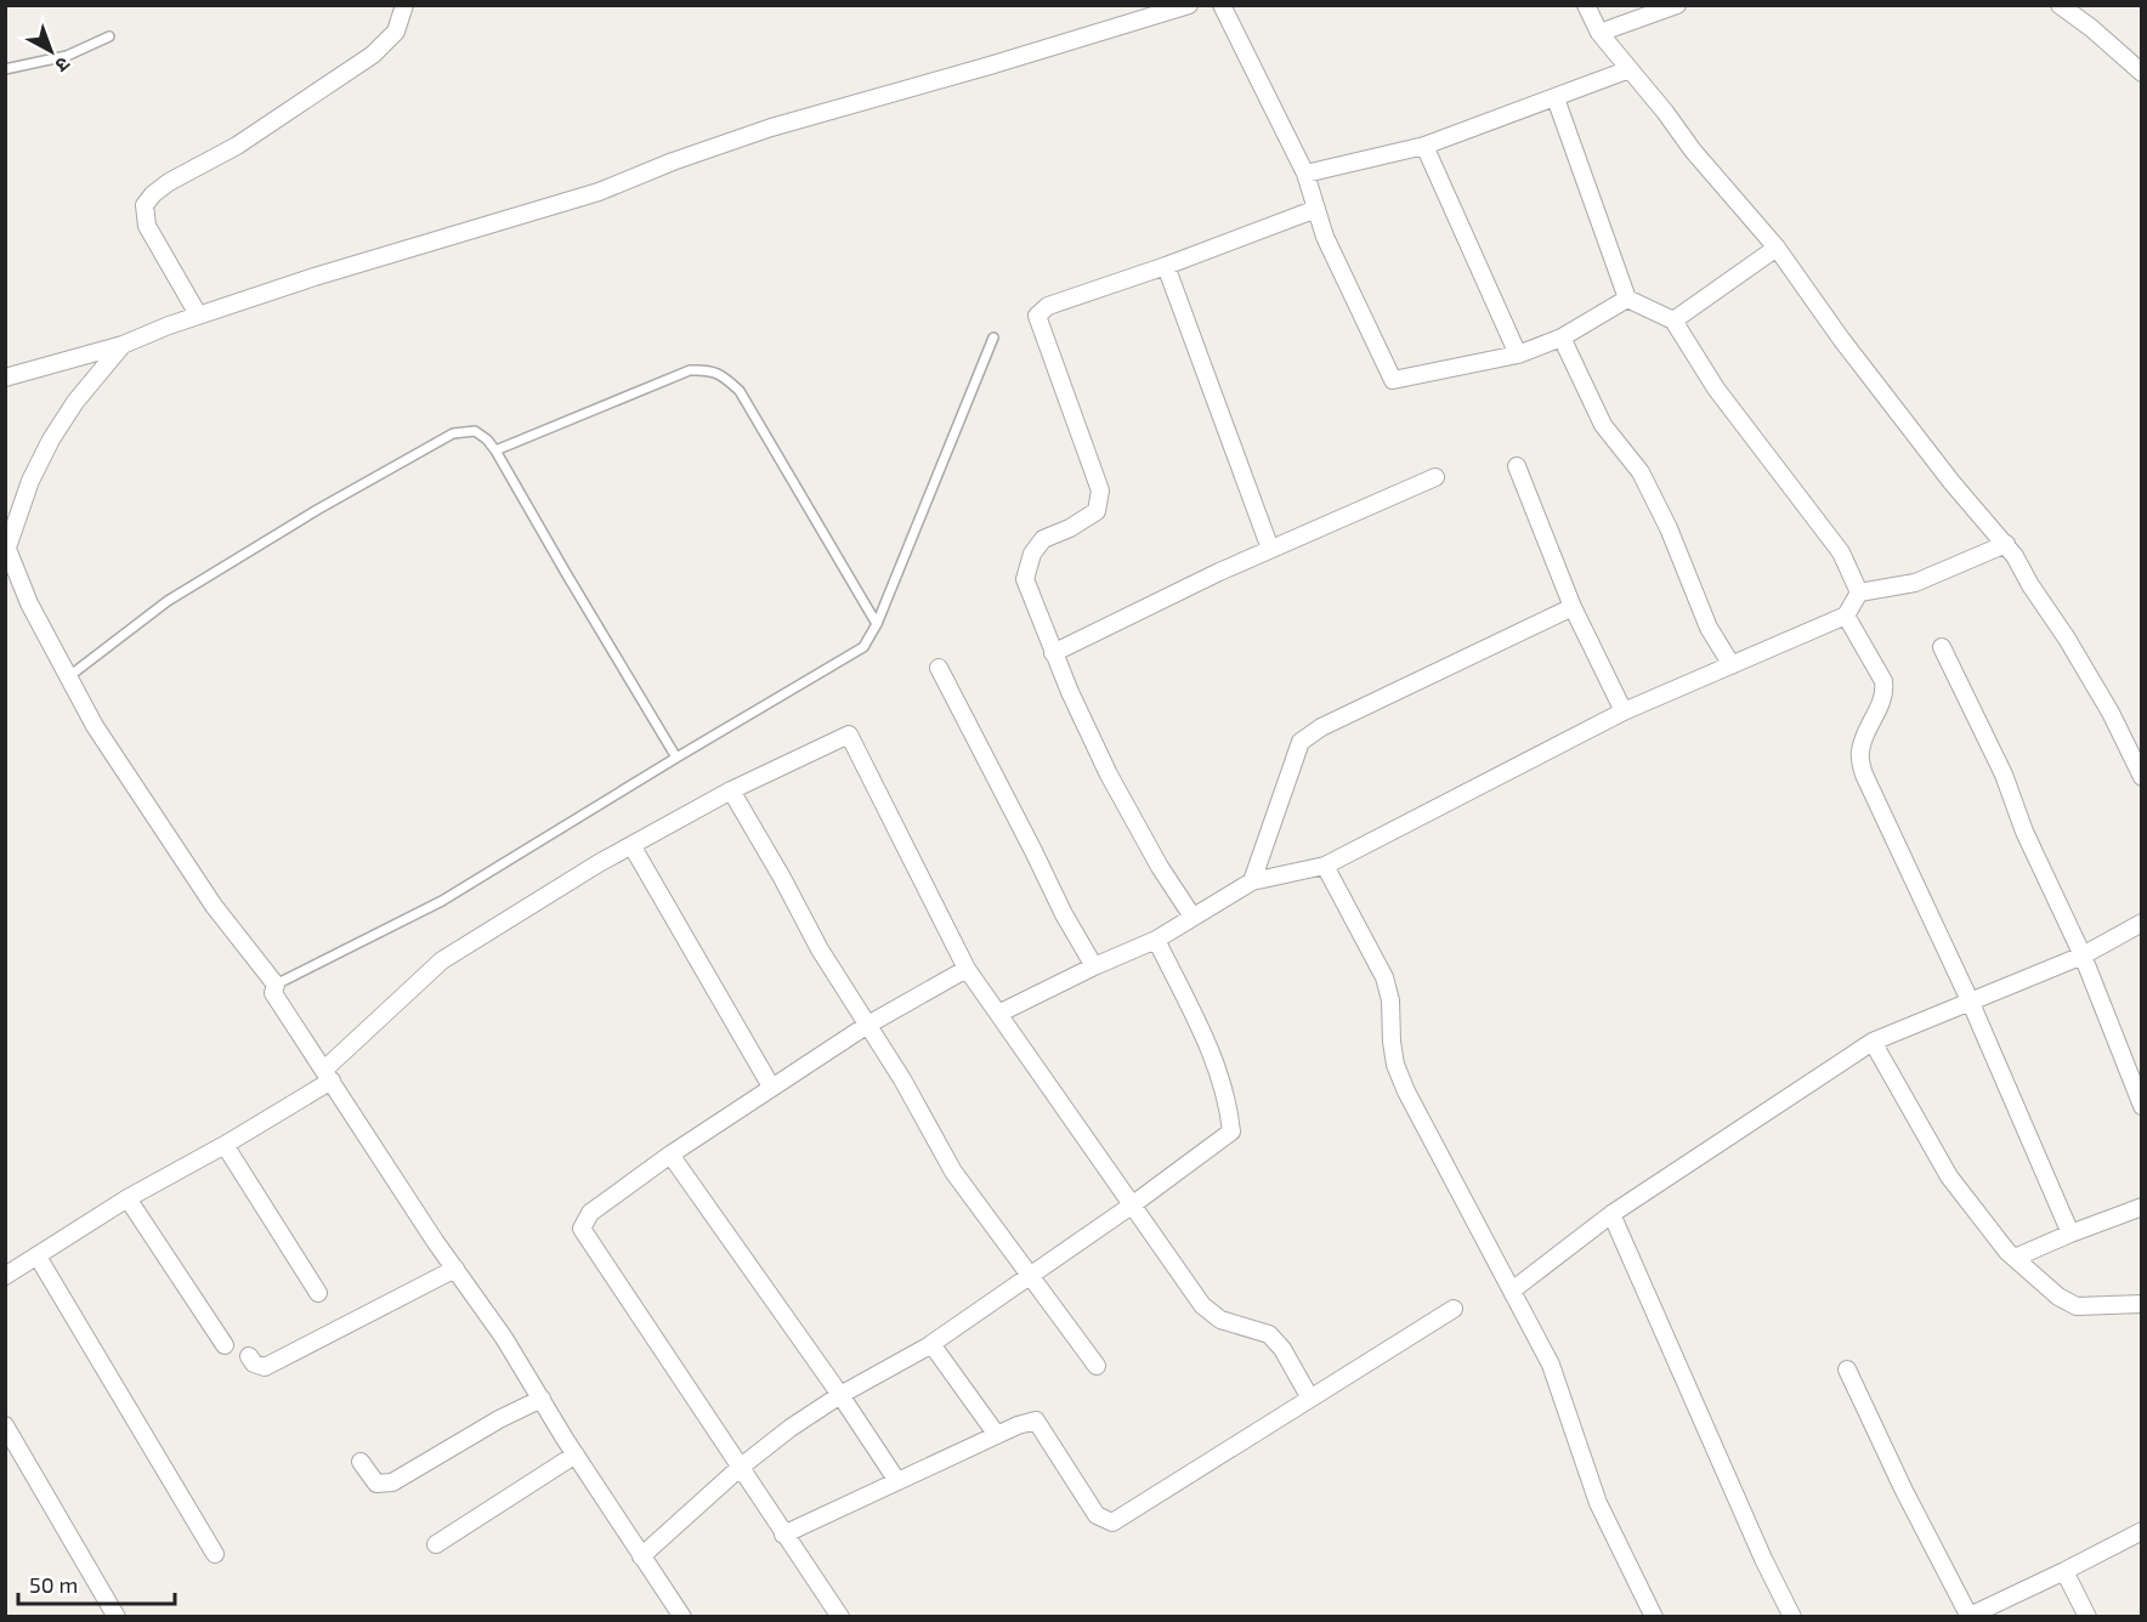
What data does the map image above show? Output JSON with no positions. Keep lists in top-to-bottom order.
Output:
{
  "scale_bar": "50 m",
  "north": "bottom right"
}
